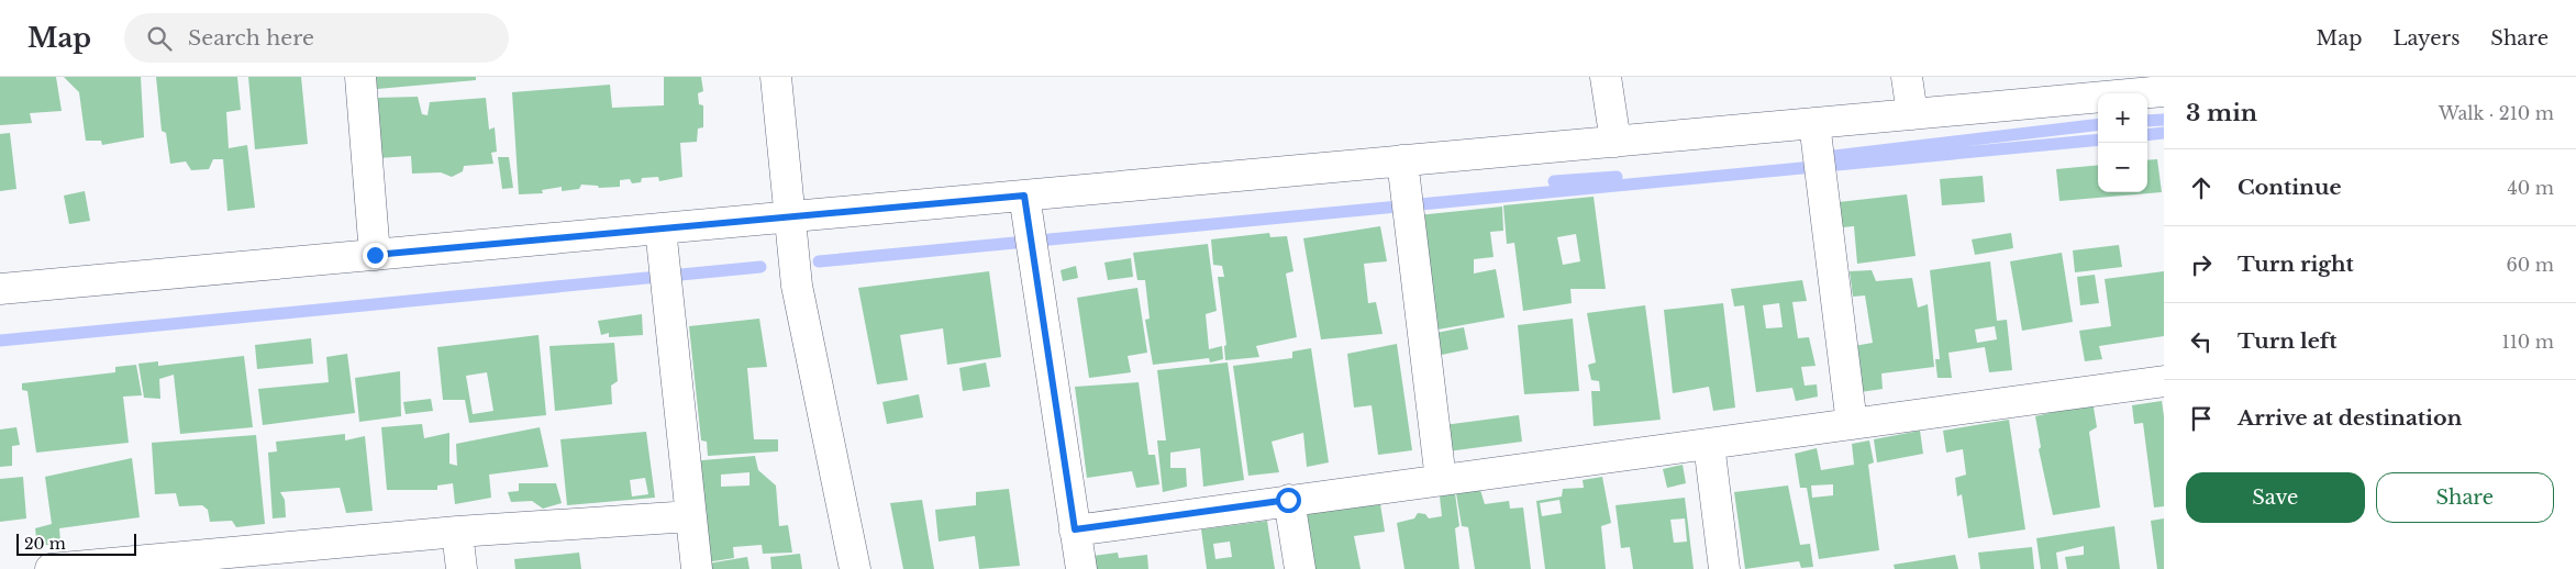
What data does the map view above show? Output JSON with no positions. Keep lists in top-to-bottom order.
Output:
{
  "scale_bar": "20 m",
  "page": {
    "header": "Map",
    "search": "Search here",
    "nav": ["Map", "Layers", "Share"],
    "heading": ["3 min", "Walk · 210 m"],
    "map_buttons": ["+", "−"],
    "list": [
      ["Continue", "40 m"],
      ["Turn right", "60 m"],
      ["Turn left", "110 m"],
      "Arrive at destination"
    ],
    "buttons": ["Save", "Share"],
    "scale": "20 m"
  }
}
